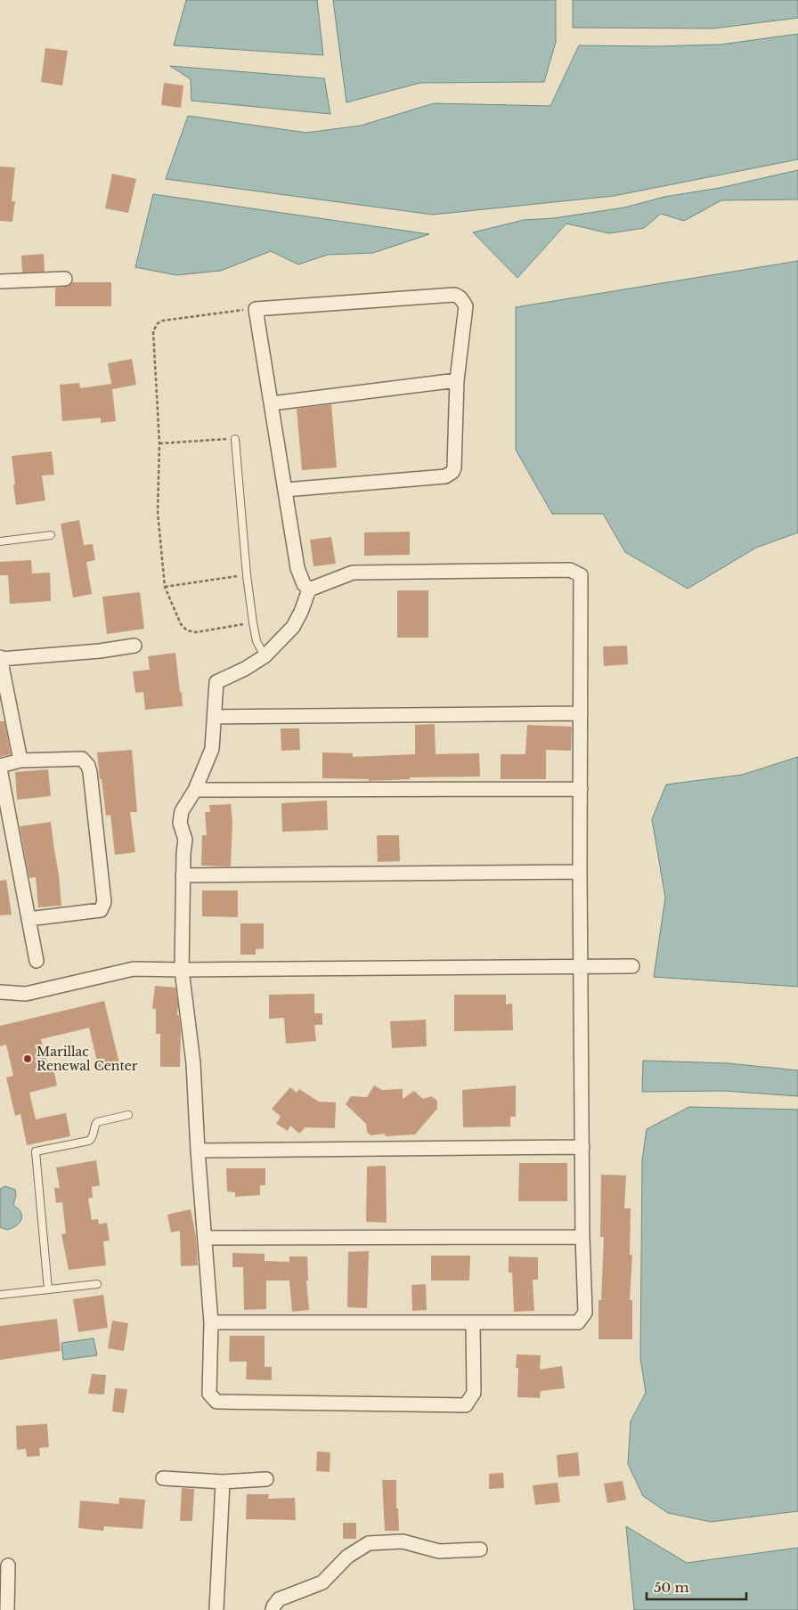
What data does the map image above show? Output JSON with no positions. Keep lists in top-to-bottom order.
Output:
{
  "places": ["Marillac Renewal Center"],
  "scale_bar": "50 m"
}
